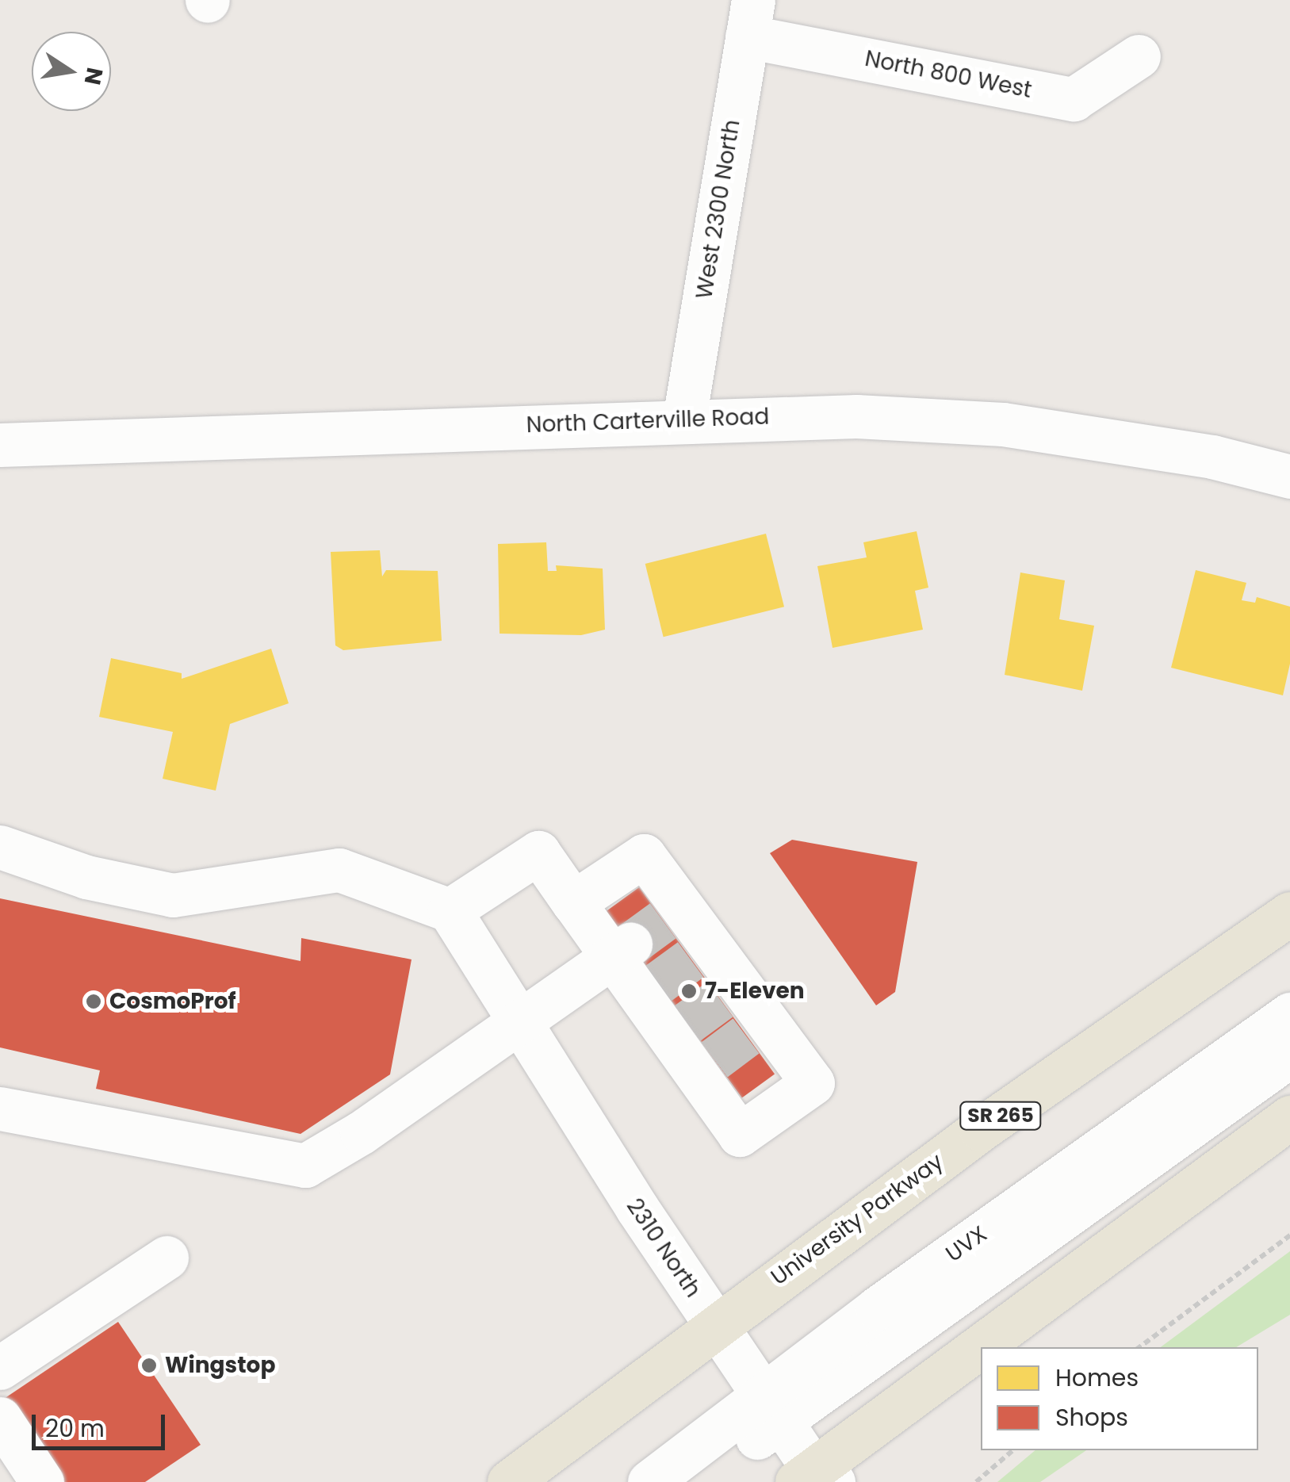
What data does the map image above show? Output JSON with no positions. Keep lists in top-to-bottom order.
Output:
{
  "streets": {
    "main road": ["SR 265", "University Parkway"],
    "street": [
      "North 800 West",
      "West 2300 North",
      "North Carterville Road",
      "UVX",
      "2310 North"
    ]
  },
  "crossings": [
    ["North 800 West", "West 2300 North"],
    ["West 2300 North", "North Carterville Road"],
    ["University Parkway", "2310 North"],
    ["UVX", "2310 North"]
  ],
  "places": ["7-Eleven", "CosmoProf", "Wingstop"],
  "legend": ["Homes", "Shops"],
  "scale_bar": "20 m",
  "north": "right"
}
